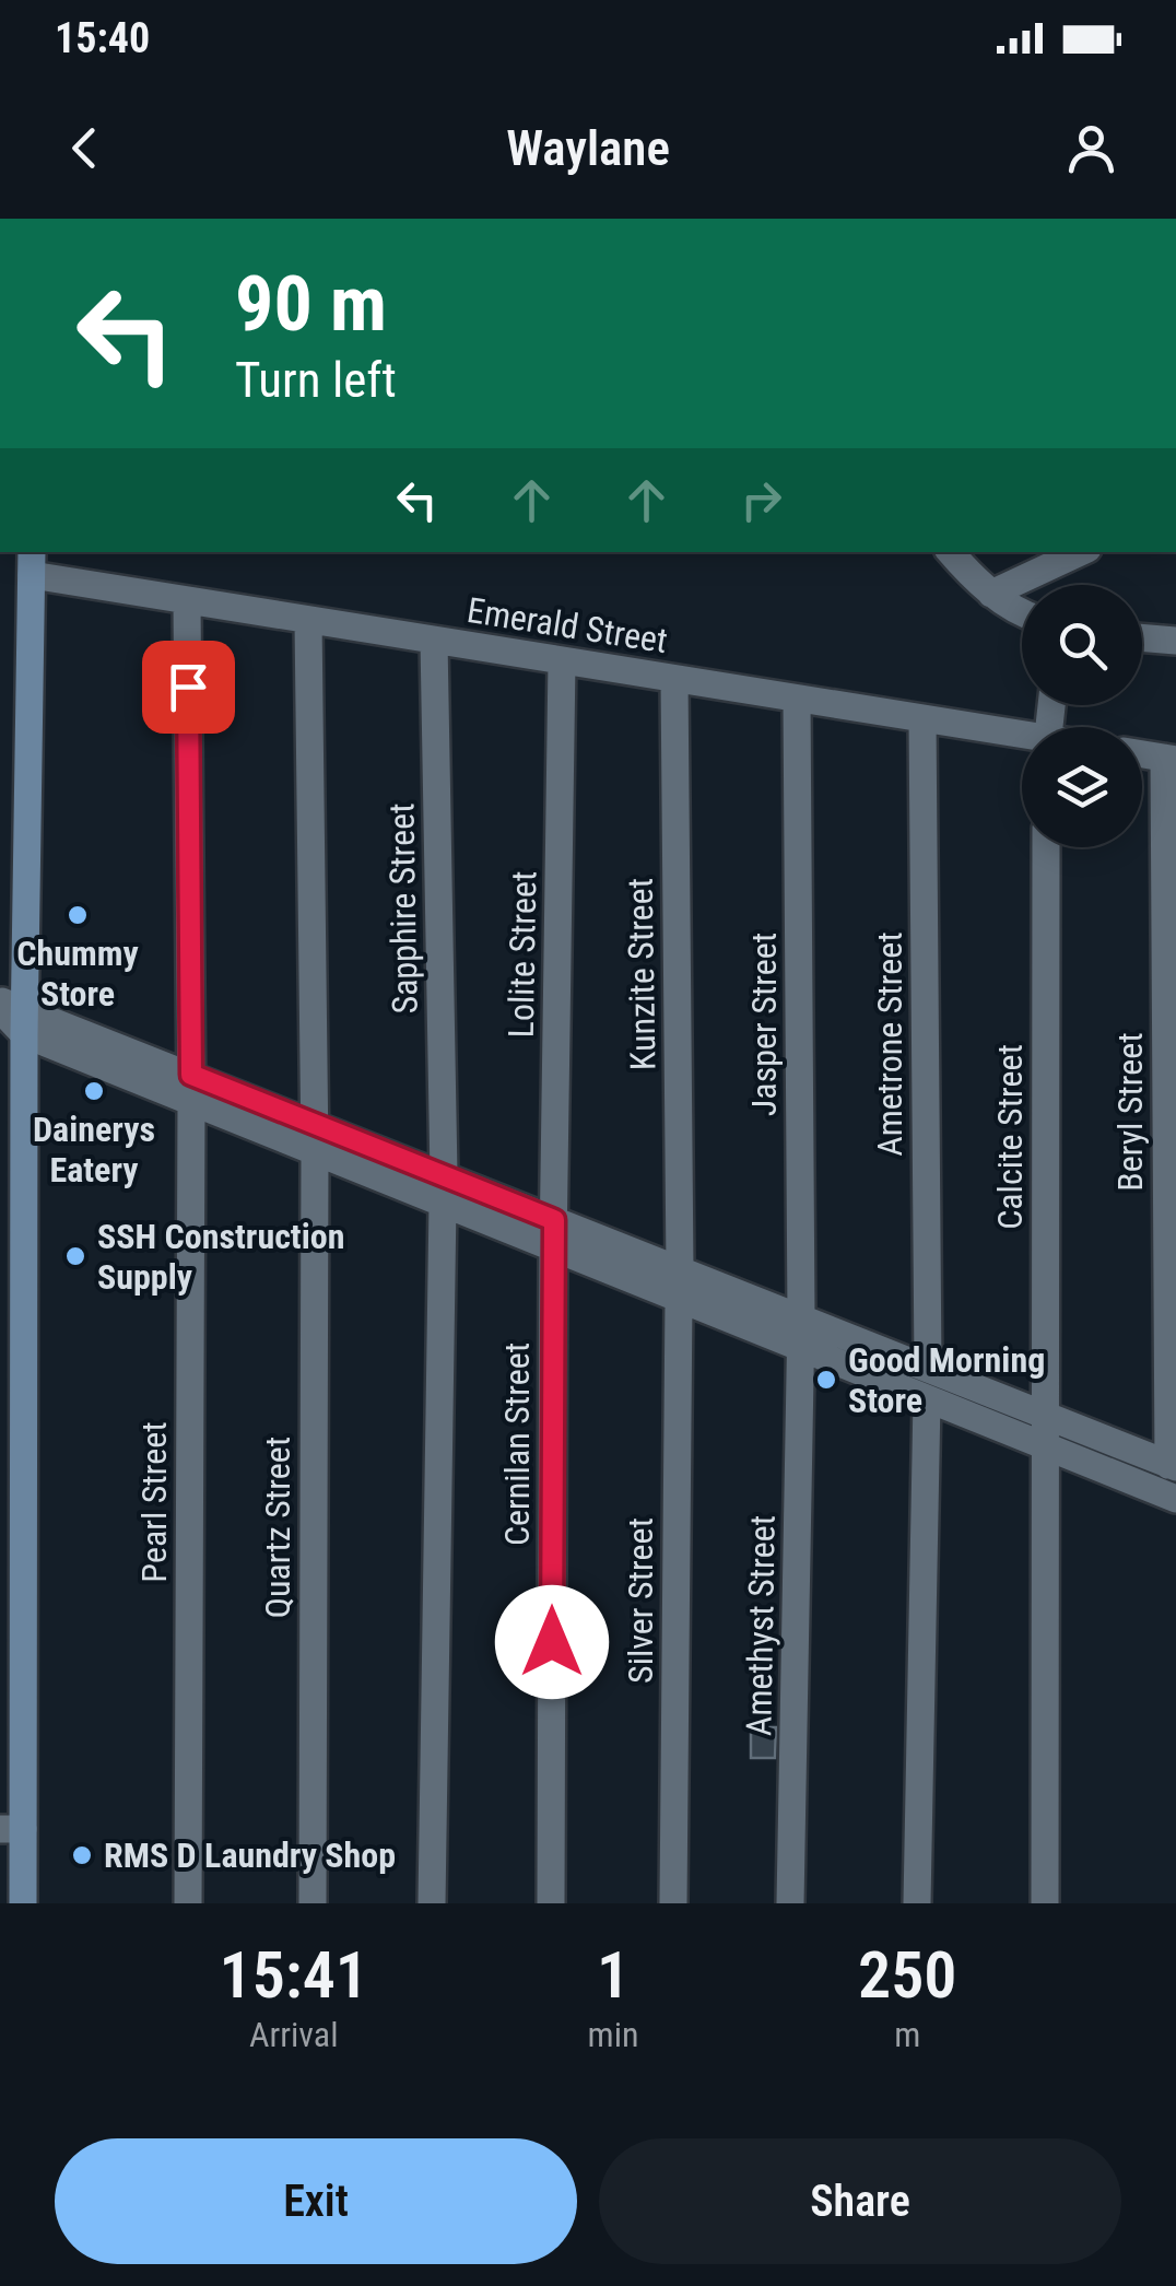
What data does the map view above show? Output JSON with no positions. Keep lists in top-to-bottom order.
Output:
{
  "streets": {
    "street": [
      "Emerald Street",
      "Sapphire Street",
      "Lolite Street",
      "Kunzite Street",
      "Jasper Street",
      "Ametrone Street",
      "Beryl Street",
      "Calcite Street",
      "Cernilan Street",
      "Pearl Street",
      "Quartz Street",
      "Silver Street",
      "Amethyst Street"
    ]
  },
  "crossings": [
    ["Emerald Street", "Sapphire Street"],
    ["Emerald Street", "Lolite Street"],
    ["Emerald Street", "Kunzite Street"],
    ["Emerald Street", "Jasper Street"],
    ["Emerald Street", "Ametrone Street"],
    ["Emerald Street", "Pearl Street"],
    ["Emerald Street", "Quartz Street"],
    ["Lolite Street", "Cernilan Street"],
    ["Jasper Street", "Amethyst Street"]
  ],
  "places": [
    "Chummy Store",
    "Dainerys Eatery",
    "SSH Construction Supply",
    "Good Morning Store",
    "RMS D Laundry Shop"
  ],
  "page": {
    "status": "15:40",
    "header": "Waylane",
    "turn": ["90 m", "Turn left"],
    "eta": [
      "15:41",
      "Arrival",
      "1",
      "min",
      "250",
      "m"
    ],
    "buttons": ["Exit", "Share"]
  }
}
